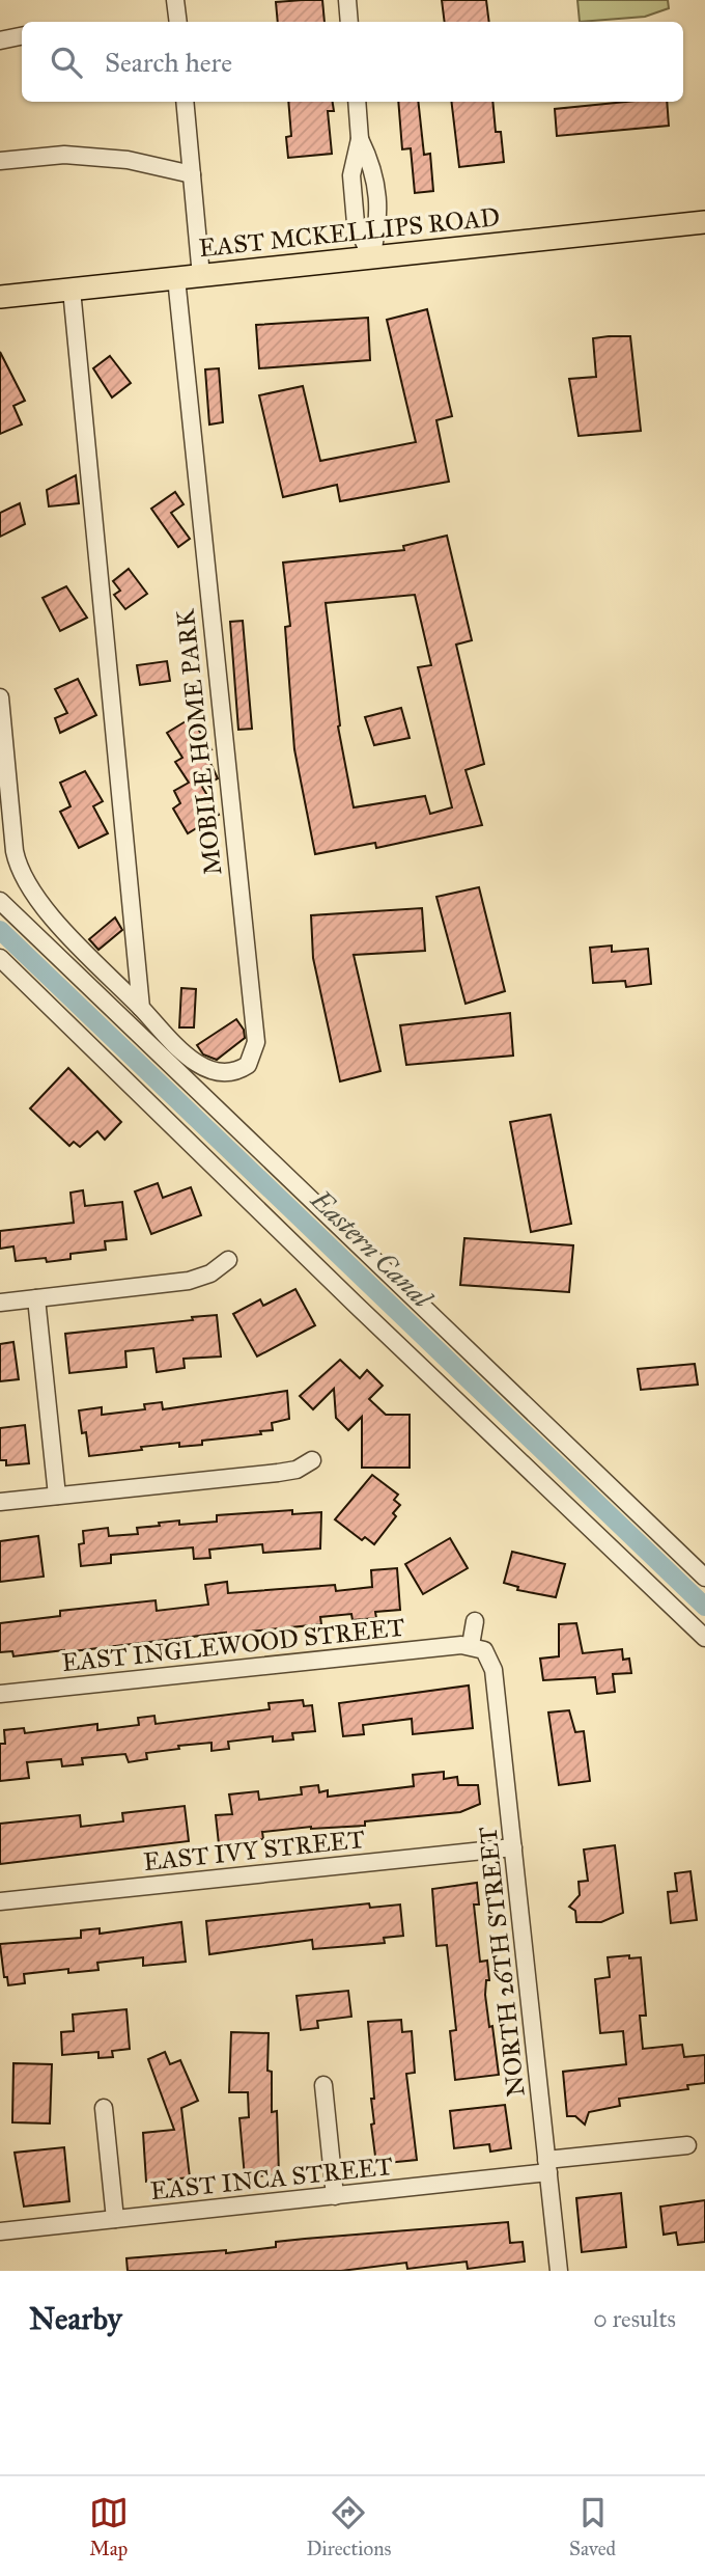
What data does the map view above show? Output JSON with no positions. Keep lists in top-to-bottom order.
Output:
{
  "streets": {
    "main road": ["EAST MCKELLIPS ROAD"],
    "street": [
      "MOBILE HOME PARK",
      "EAST INGLEWOOD STREET",
      "EAST IVY STREET",
      "NORTH 26TH STREET",
      "EAST INCA STREET"
    ]
  },
  "crossings": [
    ["EAST MCKELLIPS ROAD", "MOBILE HOME PARK"],
    ["EAST INGLEWOOD STREET", "NORTH 26TH STREET"],
    ["EAST IVY STREET", "NORTH 26TH STREET"],
    ["NORTH 26TH STREET", "EAST INCA STREET"]
  ],
  "water": ["Eastern Canal"],
  "page": {
    "search": "Search here",
    "heading": ["Nearby", "0 results"],
    "nav": ["Map", "Directions", "Saved"]
  }
}
